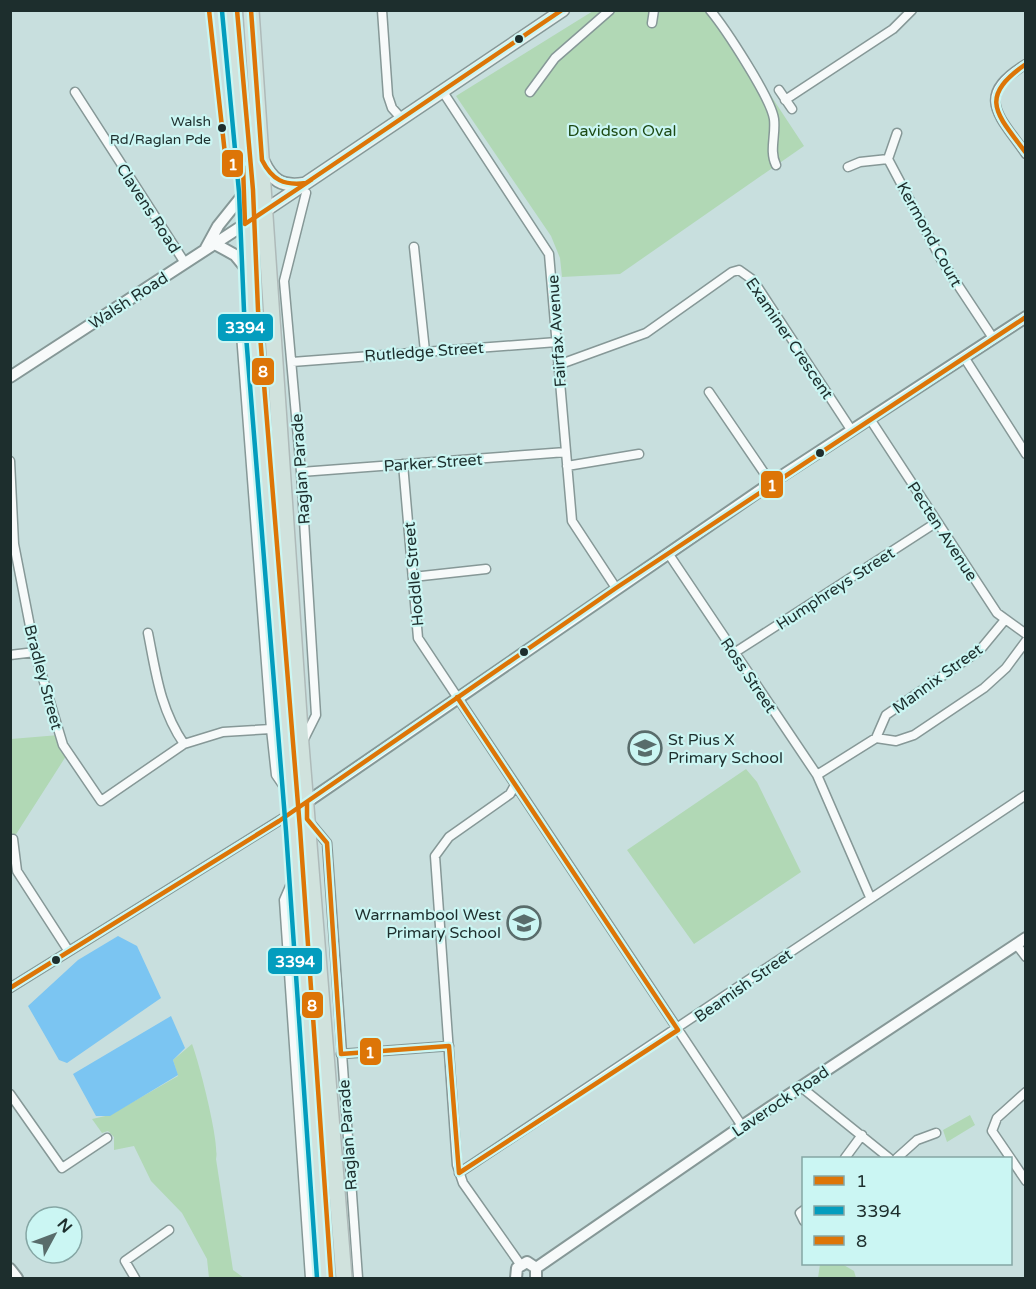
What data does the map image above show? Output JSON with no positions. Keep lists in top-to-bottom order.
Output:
{
  "streets": {
    "highway": ["Raglan Parade"],
    "street": [
      "Clavens Road",
      "Kermond Court",
      "Walsh Road",
      "Fairfax Avenue",
      "Examiner Crescent",
      "Rutledge Street",
      "Parker Street",
      "Pecten Avenue",
      "Hoddle Street",
      "Humphreys Street",
      "Ross Street",
      "Bradley Street",
      "Mannix Street",
      "Beamish Street",
      "Laverock Road"
    ]
  },
  "crossings": [
    ["Clavens Road", "Walsh Road"],
    ["Walsh Road", "Raglan Parade"],
    ["Fairfax Avenue", "Examiner Crescent"],
    ["Fairfax Avenue", "Rutledge Street"],
    ["Fairfax Avenue", "Parker Street"],
    ["Rutledge Street", "Raglan Parade"],
    ["Parker Street", "Raglan Parade"],
    ["Parker Street", "Hoddle Street"],
    ["Raglan Parade", "Bradley Street"],
    ["Pecten Avenue", "Humphreys Street"],
    ["Pecten Avenue", "Mannix Street"],
    ["Hoddle Street", "Beamish Street"],
    ["Hoddle Street", "Laverock Road"],
    ["Humphreys Street", "Ross Street"],
    ["Ross Street", "Mannix Street"],
    ["Ross Street", "Beamish Street"]
  ],
  "parks": ["Davidson Oval"],
  "places": {
    "other": ["Walsh Rd/Raglan Pde"],
    "school or university": ["St Pius X Primary School", "Warrnambool West Primary School"]
  },
  "lines": ["transit line 1", "transit line 8", "transit line 3394"],
  "legend": ["1", "3394", "8"],
  "north": "top right"
}
